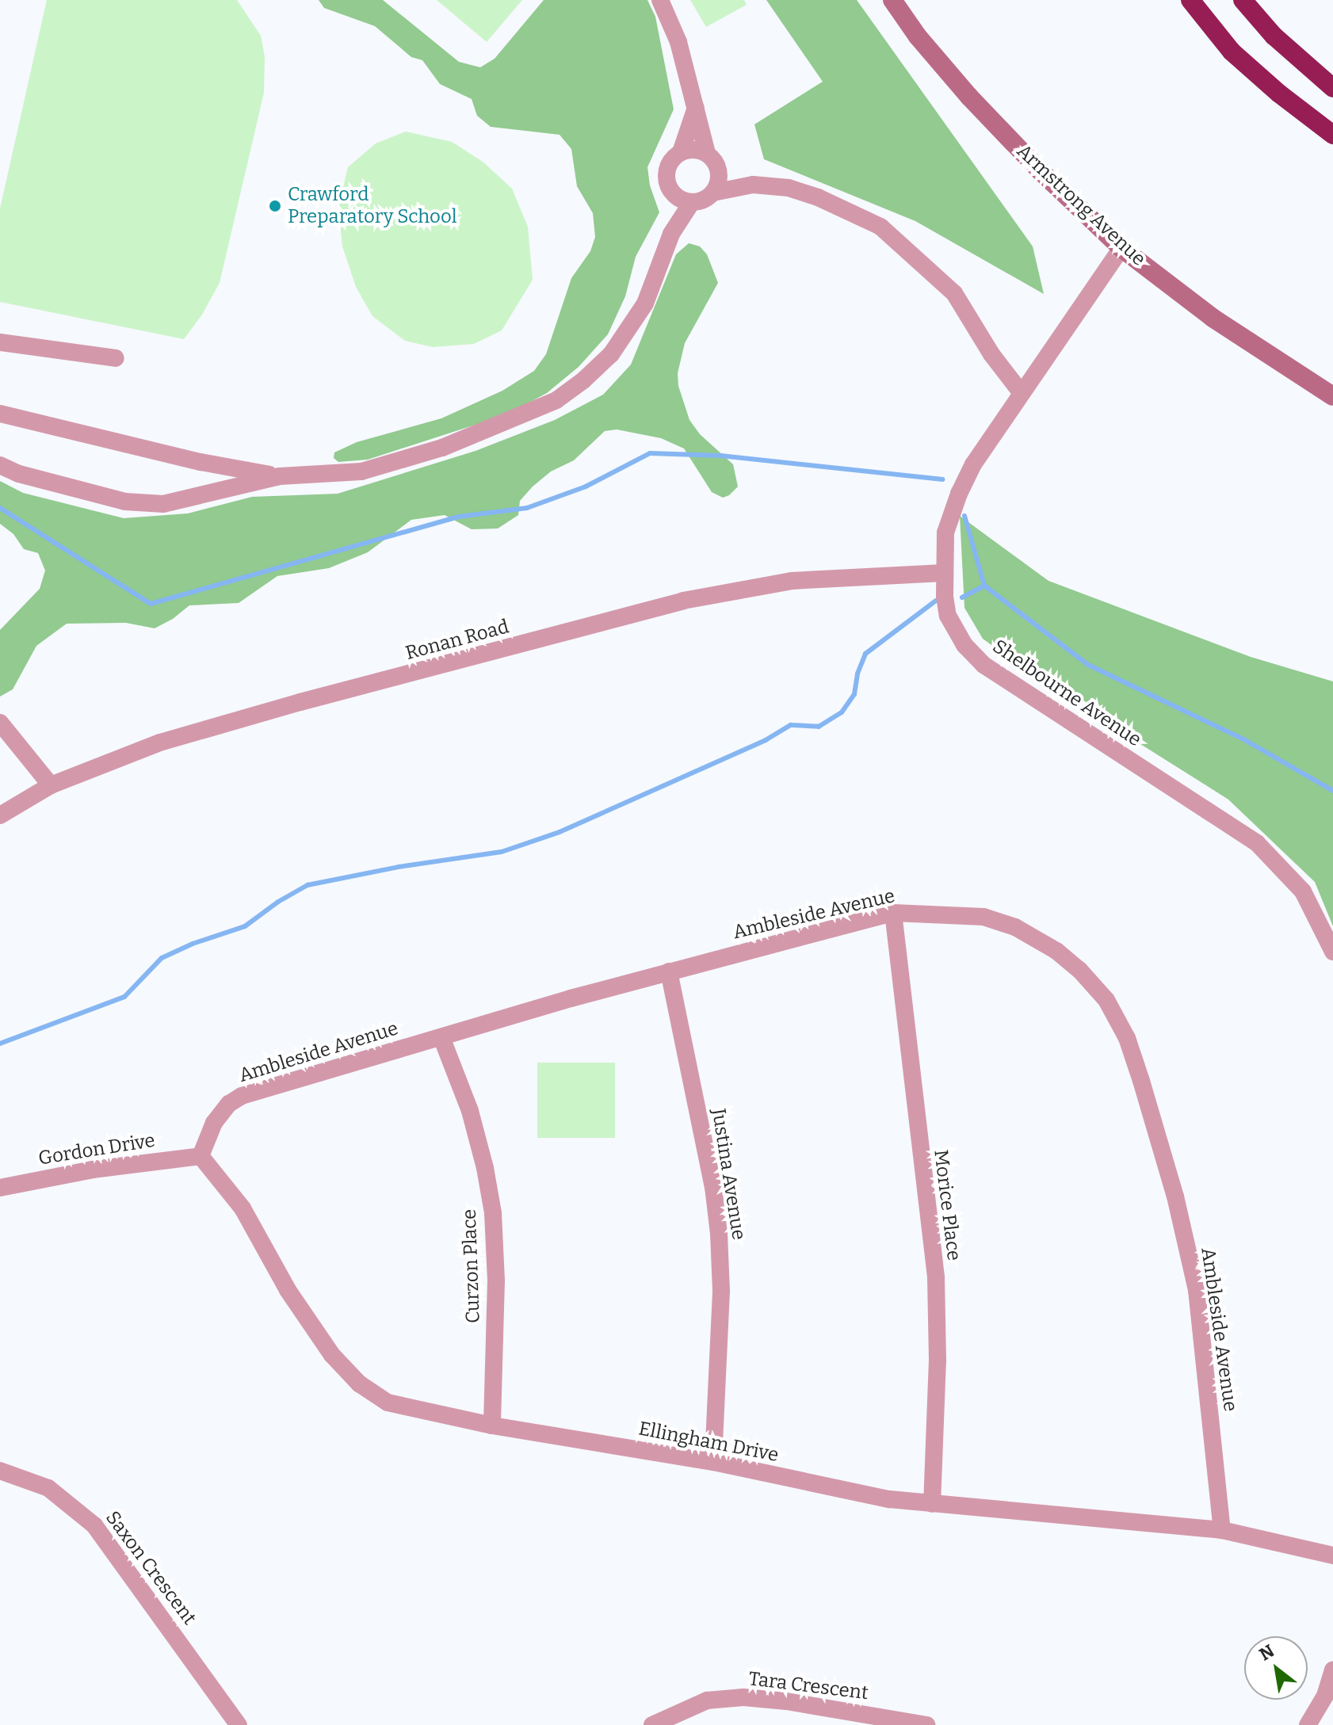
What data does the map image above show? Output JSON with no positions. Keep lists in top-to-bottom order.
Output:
{
  "streets": {
    "street": [
      "Armstrong Avenue",
      "Ronan Road",
      "Shelbourne Avenue",
      "Ambleside Avenue",
      "Gordon Drive",
      "Justina Avenue",
      "Morice Place",
      "Curzon Place",
      "Ellingham Drive",
      "Saxon Crescent",
      "Tara Crescent"
    ]
  },
  "crossings": [
    ["Armstrong Avenue", "Shelbourne Avenue"],
    ["Ronan Road", "Shelbourne Avenue"],
    ["Ambleside Avenue", "Gordon Drive"],
    ["Ambleside Avenue", "Justina Avenue"],
    ["Ambleside Avenue", "Morice Place"],
    ["Ambleside Avenue", "Curzon Place"],
    ["Ambleside Avenue", "Ellingham Drive"],
    ["Gordon Drive", "Ellingham Drive"],
    ["Justina Avenue", "Ellingham Drive"],
    ["Morice Place", "Ellingham Drive"],
    ["Curzon Place", "Ellingham Drive"]
  ],
  "places": ["Crawford Preparatory School"],
  "north": "top left"
}
